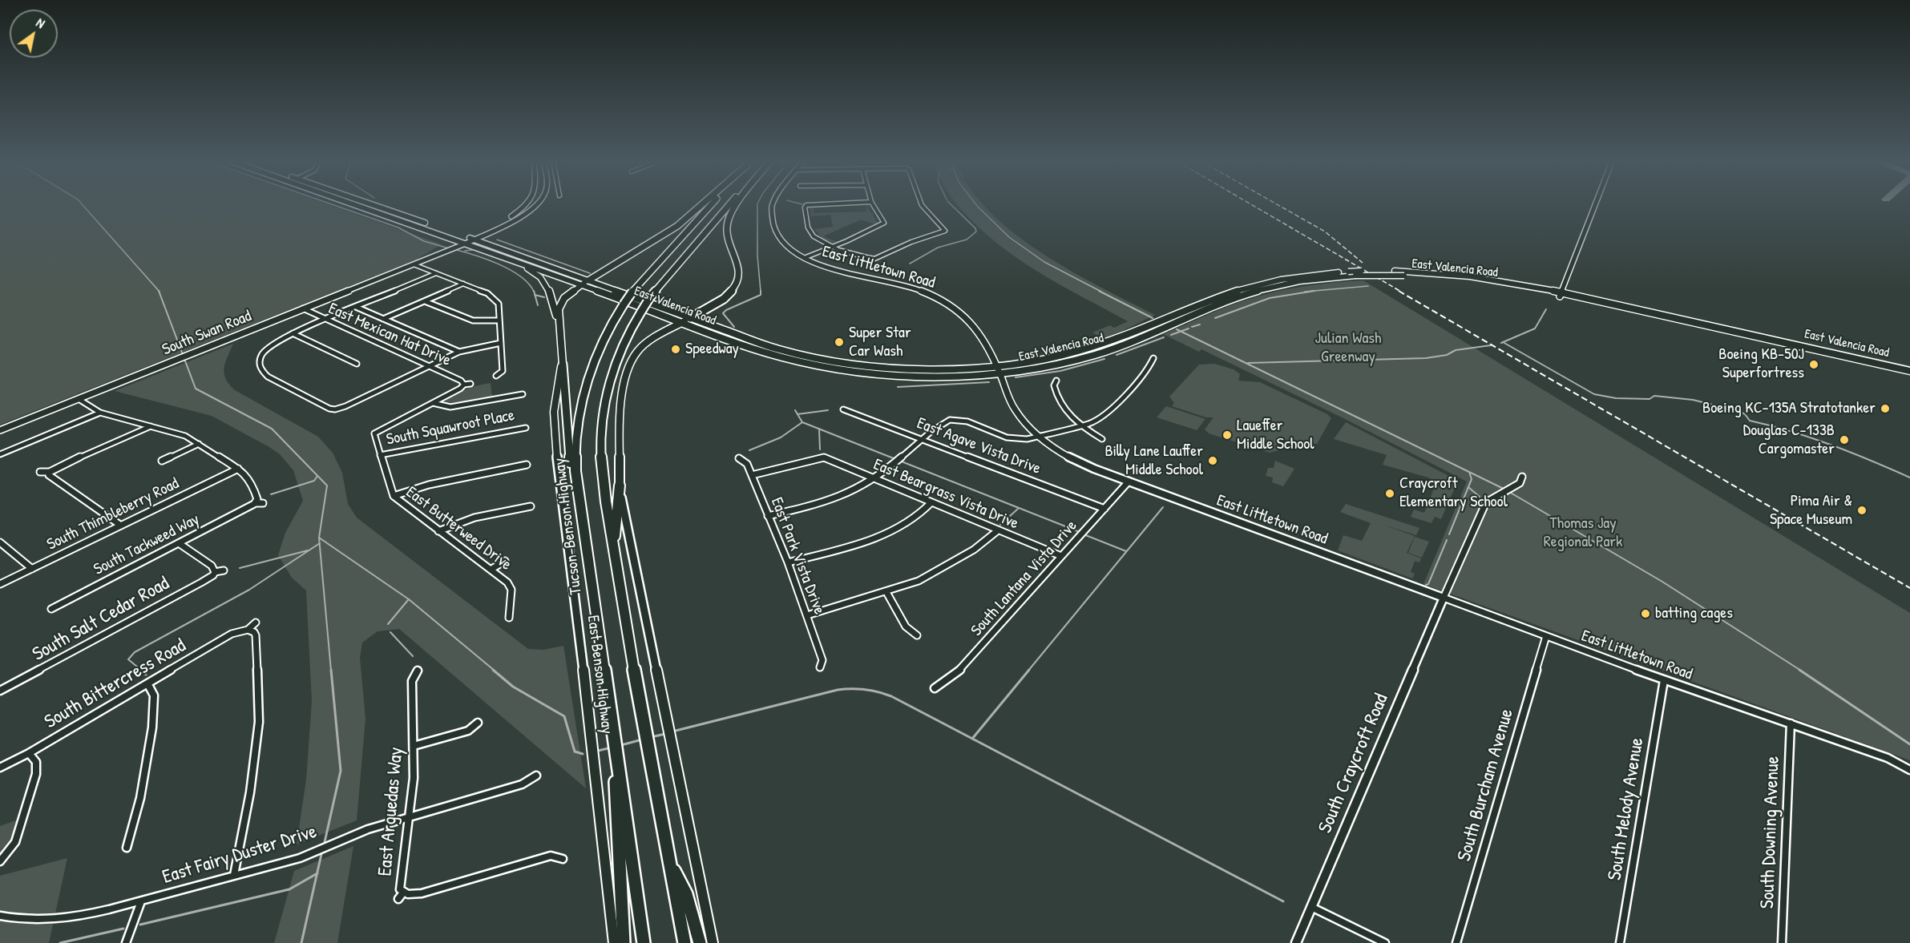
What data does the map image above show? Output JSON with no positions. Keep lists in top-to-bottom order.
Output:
{
  "streets": {
    "highway": ["Tucson–Benson Highway"],
    "main road": ["East Valencia Road", "East Benson Highway"],
    "street": [
      "East Littletown Road",
      "South Swan Road",
      "East Mexican Hat Drive",
      "South Squawroot Place",
      "East Agave Vista Drive",
      "East Beargrass Vista Drive",
      "South Thimbleberry Road",
      "East Butterweed Drive",
      "South Tackweed Way",
      "East Park Vista Drive",
      "South Lantana Vista Drive",
      "South Salt Cedar Road",
      "South Bittercress Road",
      "South Craycroft Road",
      "South Burcham Avenue",
      "South Melody Avenue",
      "East Arguedas Way",
      "South Downing Avenue",
      "East Fairy Duster Drive"
    ]
  },
  "crossings": [
    ["East Littletown Road", "East Valencia Road"],
    ["East Littletown Road", "South Lantana Vista Drive"],
    ["East Littletown Road", "South Craycroft Road"],
    ["East Littletown Road", "South Burcham Avenue"],
    ["East Littletown Road", "South Melody Avenue"],
    ["East Littletown Road", "South Downing Avenue"],
    ["East Valencia Road", "South Swan Road"],
    ["East Valencia Road", "East Benson Highway"],
    ["South Swan Road", "East Mexican Hat Drive"],
    ["South Squawroot Place", "East Butterweed Drive"],
    ["East Agave Vista Drive", "South Lantana Vista Drive"],
    ["East Beargrass Vista Drive", "East Park Vista Drive"],
    ["East Beargrass Vista Drive", "South Lantana Vista Drive"],
    ["East Arguedas Way", "East Fairy Duster Drive"]
  ],
  "parks": ["Julian Wash Greenway", "Thomas Jay Regional Park"],
  "places": [
    "Super Star Car Wash",
    "Speedway",
    "Boeing KB-50J Superfortress",
    "Boeing KC-135A Stratotanker",
    "Laueffer Middle School",
    "Douglas C-133B Cargomaster",
    "Billy Lane Lauffer Middle School",
    "Craycroft Elementary School",
    "Pima Air & Space Museum",
    "batting cages"
  ],
  "north": "top right"
}
